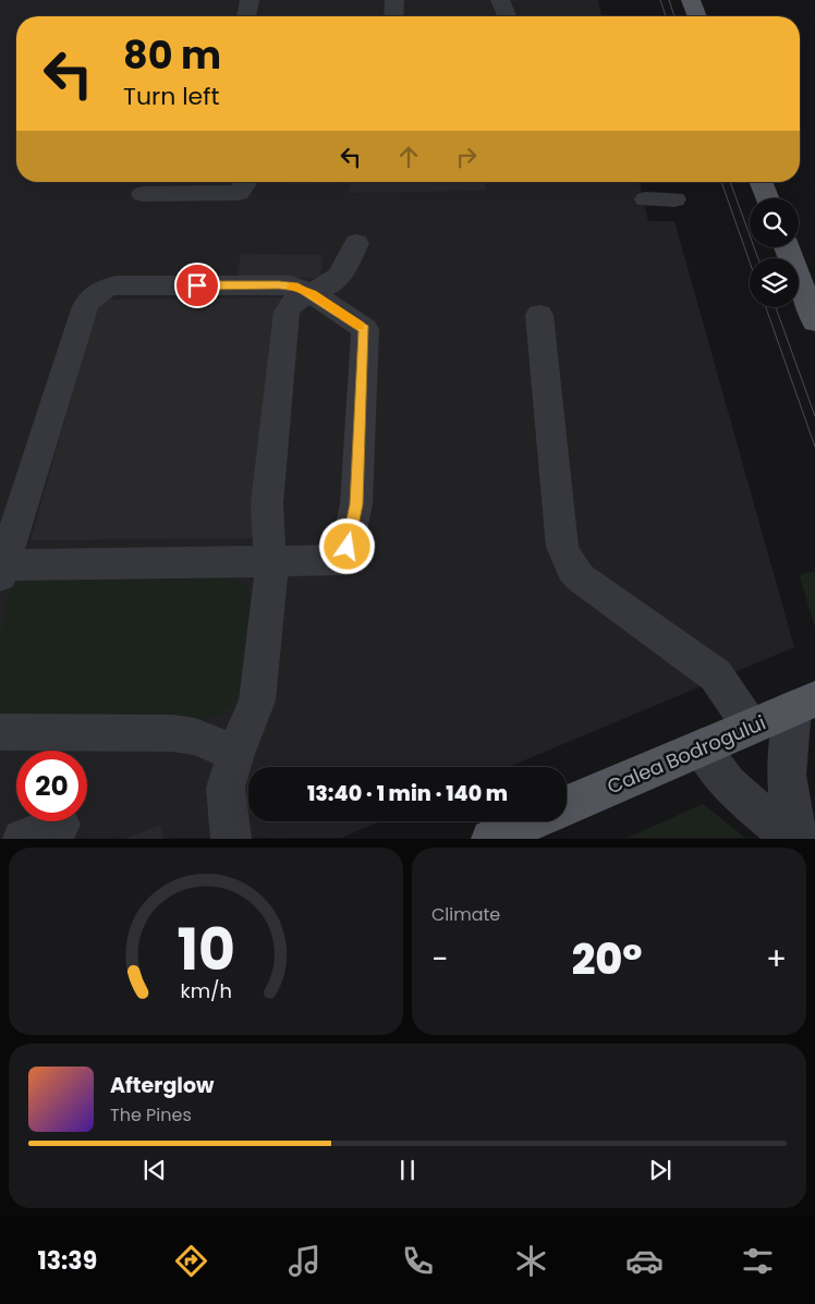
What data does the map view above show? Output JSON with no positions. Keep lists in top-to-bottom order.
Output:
{
  "streets": {
    "main road": ["Calea Bodrogului"]
  },
  "page": {
    "turn": ["80 m", "Turn left"],
    "limit": "20",
    "trip": "13:40 · 1 min · 140 m",
    "tile": "Climate",
    "heat": ["−", "20°", "+"],
    "song": ["Afterglow", "The Pines"],
    "tabs": "13:39",
    "gauge": ["10", "km/h"]
  }
}
